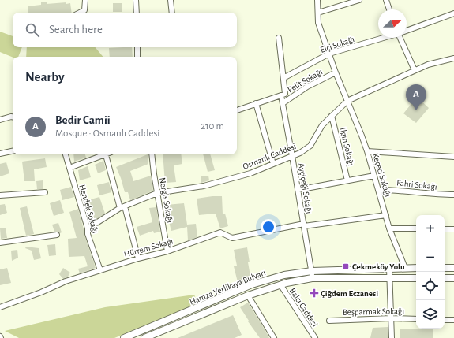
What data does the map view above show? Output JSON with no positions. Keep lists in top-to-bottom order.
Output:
{
  "streets": {
    "main road": ["Hamza Yerlikaya Bulvarı"],
    "street": [
      "Elçi Sokağı",
      "Pelit Sokağı",
      "Ilgın Sokağı",
      "Osmanlı Caddesi",
      "Keçeci Sokağı",
      "Fahri Sokağı",
      "Ayçiçeği Sokağı",
      "Nergis Sokağı",
      "Hendek Sokağı",
      "Hürrem Sokağı",
      "Balcı Caddesi",
      "Beşparmak Sokağı"
    ]
  },
  "crossings": [
    ["Elçi Sokağı", "Ayçiçeği Sokağı"],
    ["Pelit Sokağı", "Ayçiçeği Sokağı"],
    ["Ilgın Sokağı", "Osmanlı Caddesi"],
    ["Osmanlı Caddesi", "Ayçiçeği Sokağı"],
    ["Osmanlı Caddesi", "Nergis Sokağı"],
    ["Osmanlı Caddesi", "Hendek Sokağı"],
    ["Keçeci Sokağı", "Fahri Sokağı"],
    ["Keçeci Sokağı", "Hürrem Sokağı"],
    ["Keçeci Sokağı", "Hamza Yerlikaya Bulvarı"],
    ["Ayçiçeği Sokağı", "Hürrem Sokağı"],
    ["Ayçiçeği Sokağı", "Hamza Yerlikaya Bulvarı"],
    ["Nergis Sokağı", "Hürrem Sokağı"],
    ["Hendek Sokağı", "Hürrem Sokağı"],
    ["Hamza Yerlikaya Bulvarı", "Balcı Caddesi"]
  ],
  "places": {
    "transit": ["Çekmeköy Yolu"],
    "health": ["Çiğdem Eczanesi"]
  },
  "north": "right",
  "page": {
    "search": "Search here",
    "heading": "Nearby",
    "pins": "A",
    "list": [
      {
        "mark": "A",
        "name": "Bedir Camii",
        "note": "Mosque · Osmanlı Caddesi",
        "value": "210 m"
      }
    ],
    "map_buttons": ["+", "−"]
  }
}
